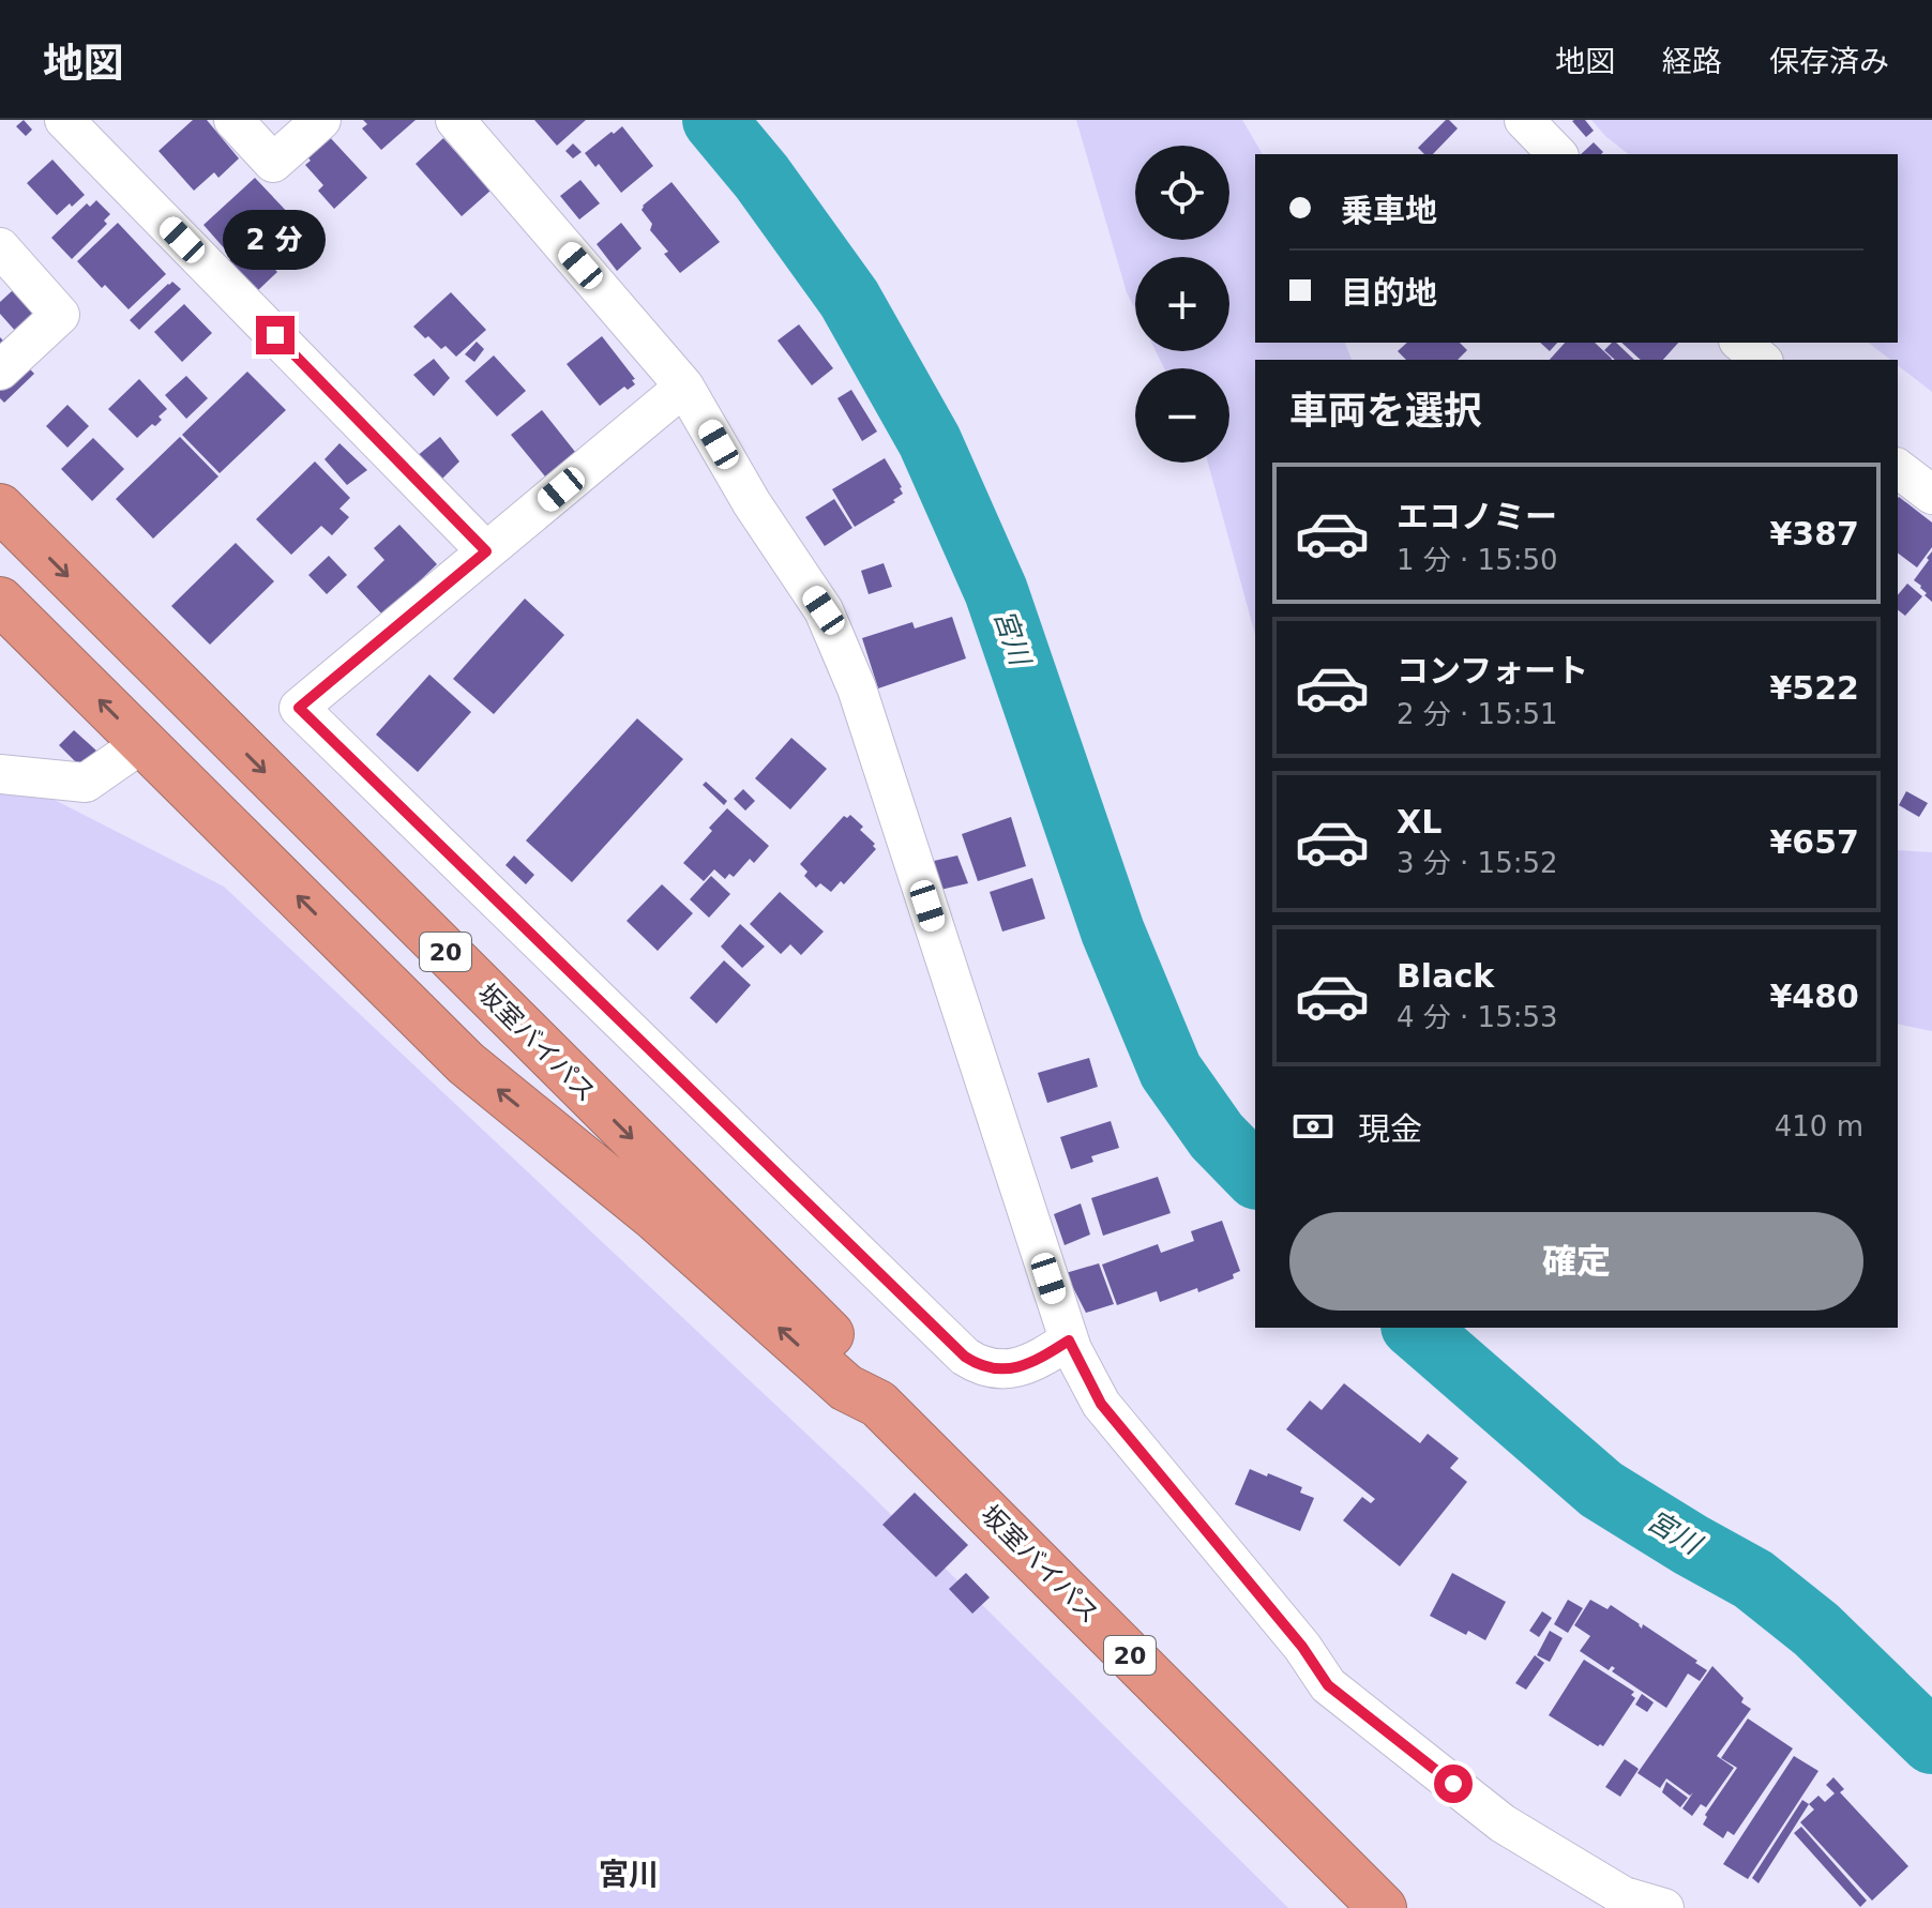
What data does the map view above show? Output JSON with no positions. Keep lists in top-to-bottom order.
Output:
{
  "streets": {
    "highway": ["20", "坂室バイパス"]
  },
  "districts": ["宮川"],
  "water": ["宮川"],
  "page": {
    "header": "地図",
    "nav": ["地図", "経路", "保存済み"],
    "map_buttons": ["+", "−"],
    "banner": ["乗車地", "目的地"],
    "bubble": "2 分",
    "heading": "車両を選択",
    "list": [
      {
        "name": "エコノミー",
        "note": "1 分 · 15:50",
        "value": "¥387"
      },
      {
        "name": "コンフォート",
        "note": "2 分 · 15:51",
        "value": "¥522"
      },
      {
        "name": "XL",
        "note": "3 分 · 15:52",
        "value": "¥657"
      },
      {
        "name": "Black",
        "note": "4 分 · 15:53",
        "value": "¥480"
      }
    ],
    "pay": ["現金", "410 m"],
    "buttons": "確定"
  }
}
